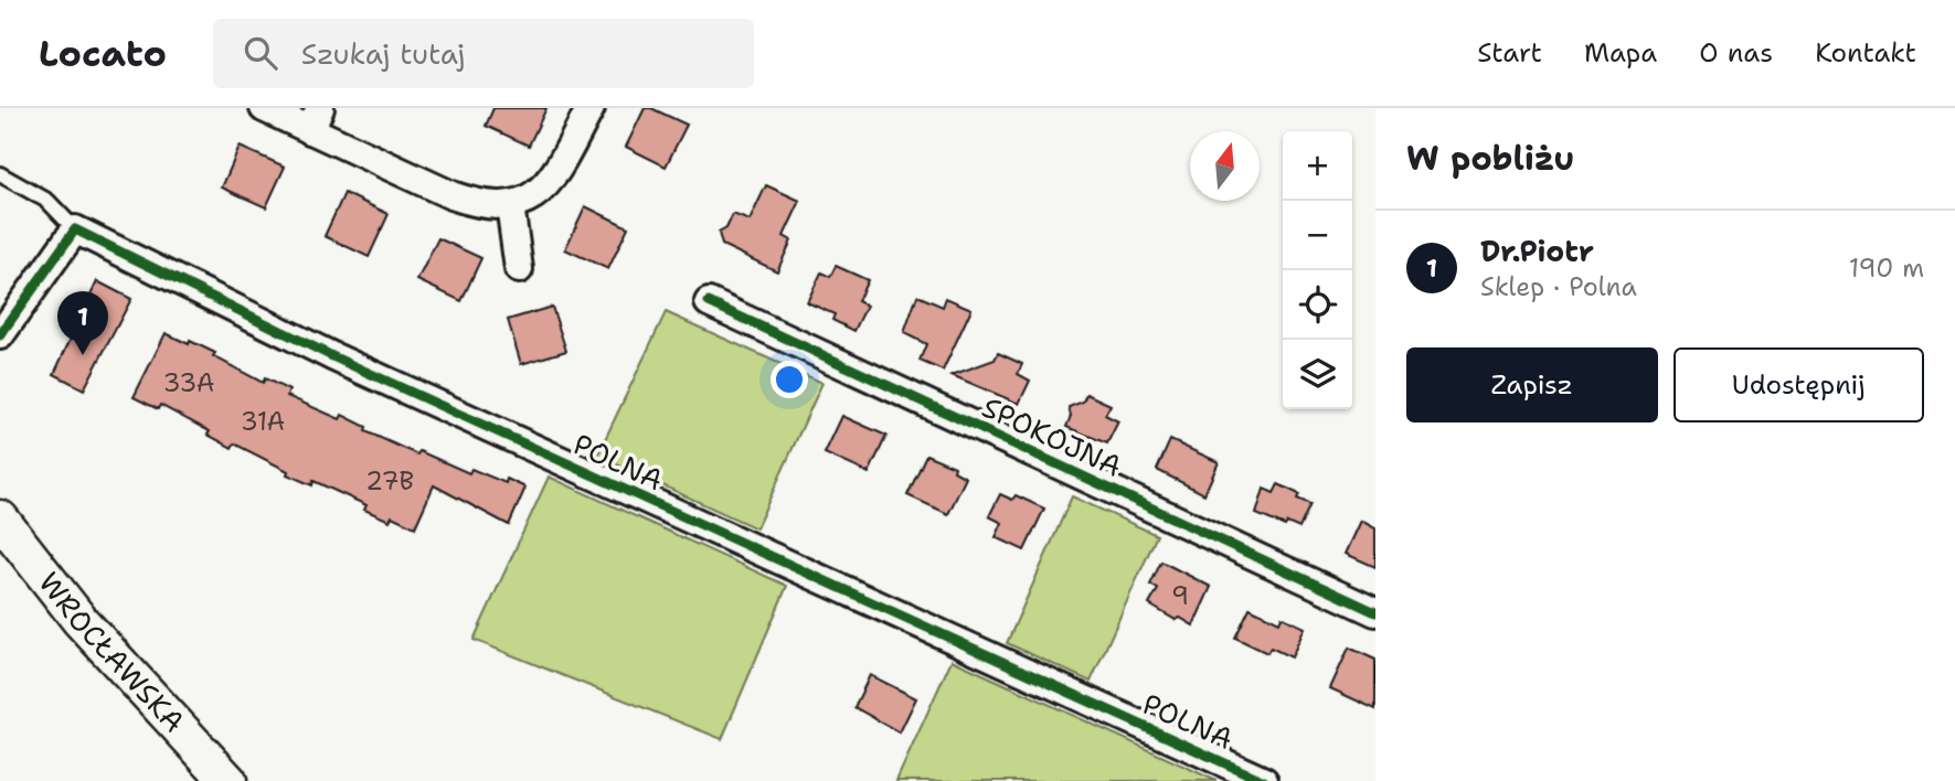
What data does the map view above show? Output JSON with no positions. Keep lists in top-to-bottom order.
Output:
{
  "streets": {
    "street": ["SPOKOJNA", "POLNA", "WROCŁAWSKA"]
  },
  "house_numbers": [
    "33A",
    "31A",
    "27B",
    "9"
  ],
  "north": "top",
  "page": {
    "header": "Locato",
    "search": "Szukaj tutaj",
    "nav": [
      "Start",
      "Mapa",
      "O nas",
      "Kontakt"
    ],
    "heading": "W pobliżu",
    "map_buttons": ["+", "−"],
    "list": [
      {
        "mark": "1",
        "name": "Dr.Piotr",
        "note": "Sklep · Polna",
        "value": "190 m"
      }
    ],
    "pins": "1",
    "buttons": ["Zapisz", "Udostępnij"]
  }
}
